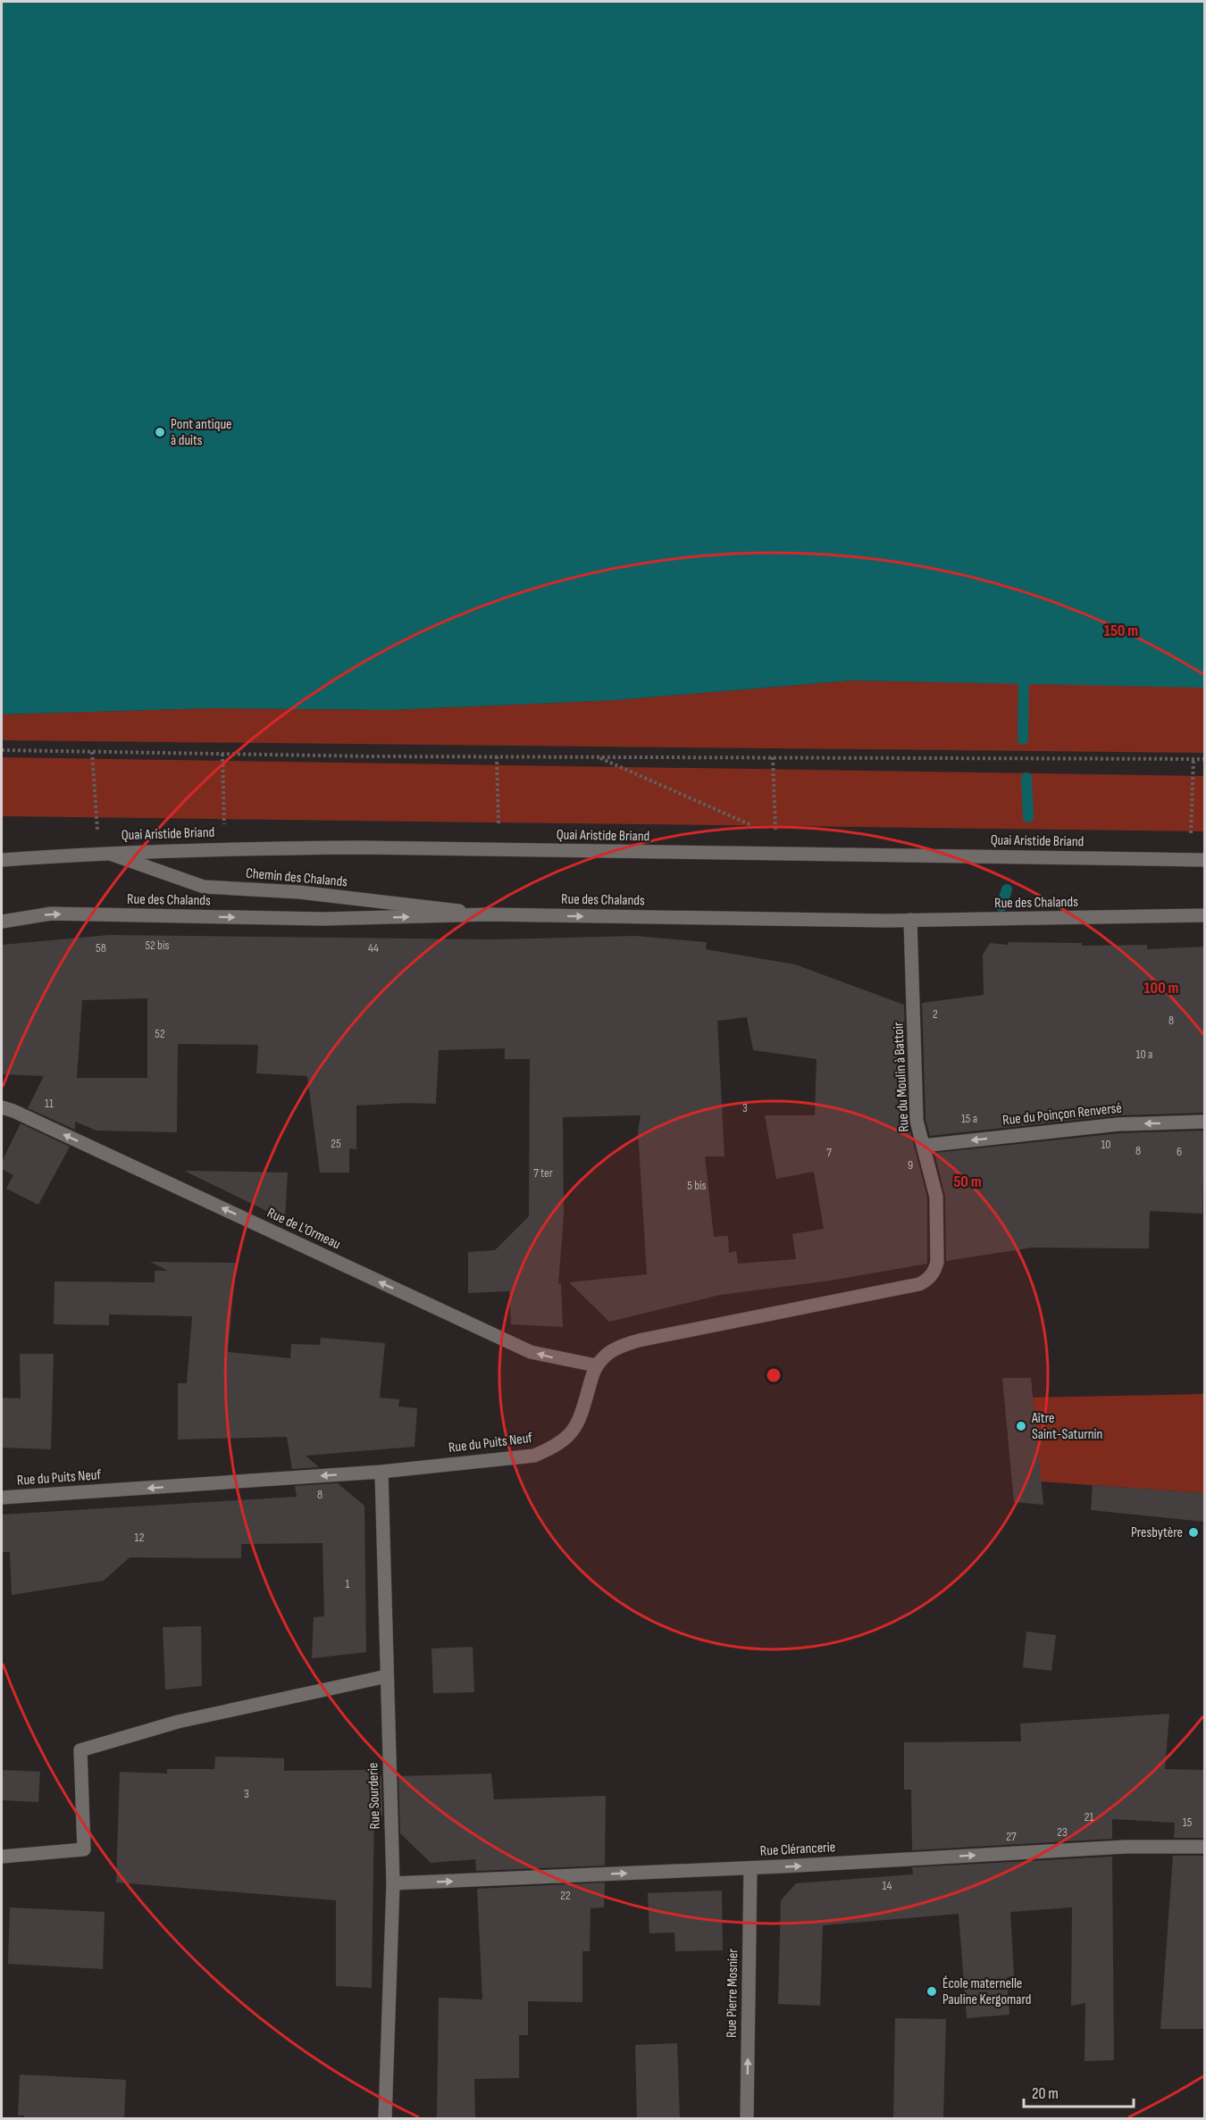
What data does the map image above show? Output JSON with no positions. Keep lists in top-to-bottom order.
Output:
{
  "streets": {
    "street": [
      "Quai Aristide Briand",
      "Chemin des Chalands",
      "Rue des Chalands",
      "Rue du Moulin à Battoir",
      "Rue du Poinçon Renversé",
      "Rue de L'Ormeau",
      "Rue du Puits Neuf",
      "Rue Sourderie",
      "Rue Clérancerie",
      "Rue Pierre Mosnier"
    ]
  },
  "crossings": [
    ["Quai Aristide Briand", "Chemin des Chalands"],
    ["Chemin des Chalands", "Rue des Chalands"],
    ["Rue des Chalands", "Rue du Moulin à Battoir"],
    ["Rue du Moulin à Battoir", "Rue du Poinçon Renversé"],
    ["Rue du Moulin à Battoir", "Rue de L'Ormeau"],
    ["Rue du Moulin à Battoir", "Rue du Puits Neuf"],
    ["Rue de L'Ormeau", "Rue du Puits Neuf"],
    ["Rue du Puits Neuf", "Rue Sourderie"],
    ["Rue Sourderie", "Rue Clérancerie"],
    ["Rue Clérancerie", "Rue Pierre Mosnier"]
  ],
  "one_way": [
    "Rue des Chalands",
    "Rue du Poinçon Renversé",
    "Rue de L'Ormeau",
    "Rue du Puits Neuf",
    "Rue Clérancerie",
    "Rue Pierre Mosnier"
  ],
  "places": [
    "Pont antique à duits",
    "Aître Saint-Saturnin",
    "Presbytère",
    "École maternelle Pauline Kergomard"
  ],
  "house_numbers": [
    "52 bis",
    "58",
    "44",
    "2",
    "8",
    "52",
    "10 a",
    "11",
    "3",
    "15 a",
    "25",
    "10",
    "8",
    "6",
    "7",
    "9",
    "7 ter",
    "5 bis",
    "8",
    "12",
    "1",
    "3",
    "21",
    "15",
    "23",
    "27",
    "14",
    "22"
  ],
  "scale_bar": "20 m",
  "rings": ["150 m", "100 m", "50 m"]
}
